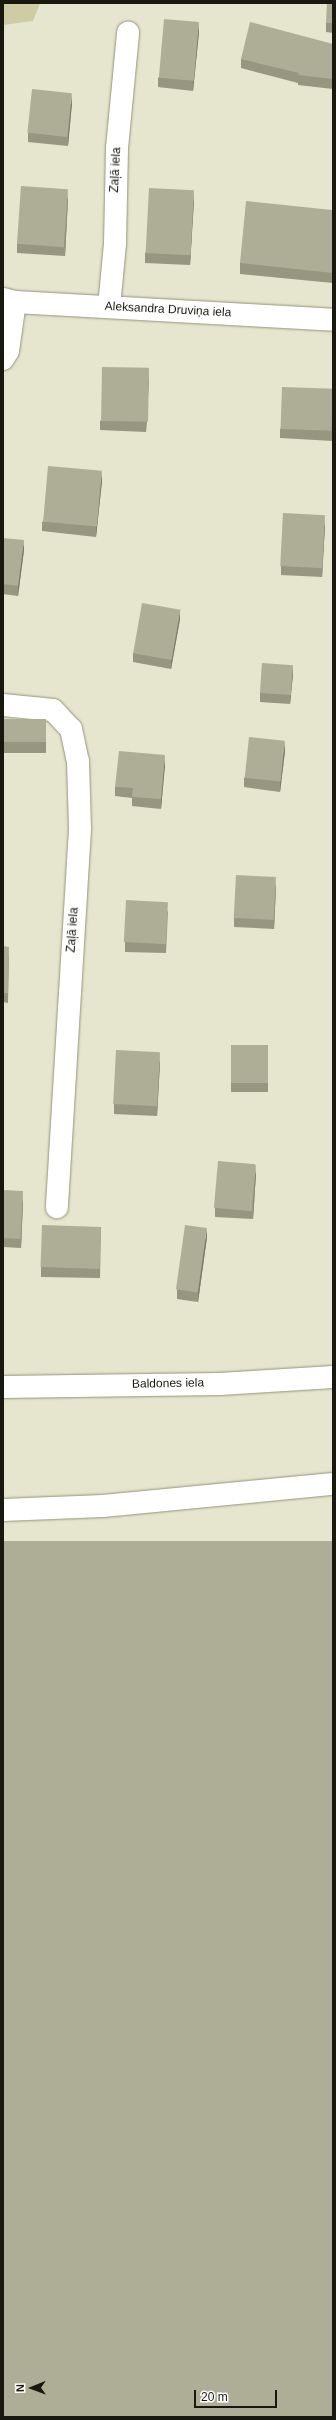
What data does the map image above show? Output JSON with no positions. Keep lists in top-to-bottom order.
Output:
{
  "streets": {
    "street": ["Zaļā iela", "Aleksandra Druviņa iela", "Baldones iela"]
  },
  "crossings": [
    ["Zaļā iela", "Aleksandra Druviņa iela"]
  ],
  "scale_bar": "20 m",
  "north": "left"
}
